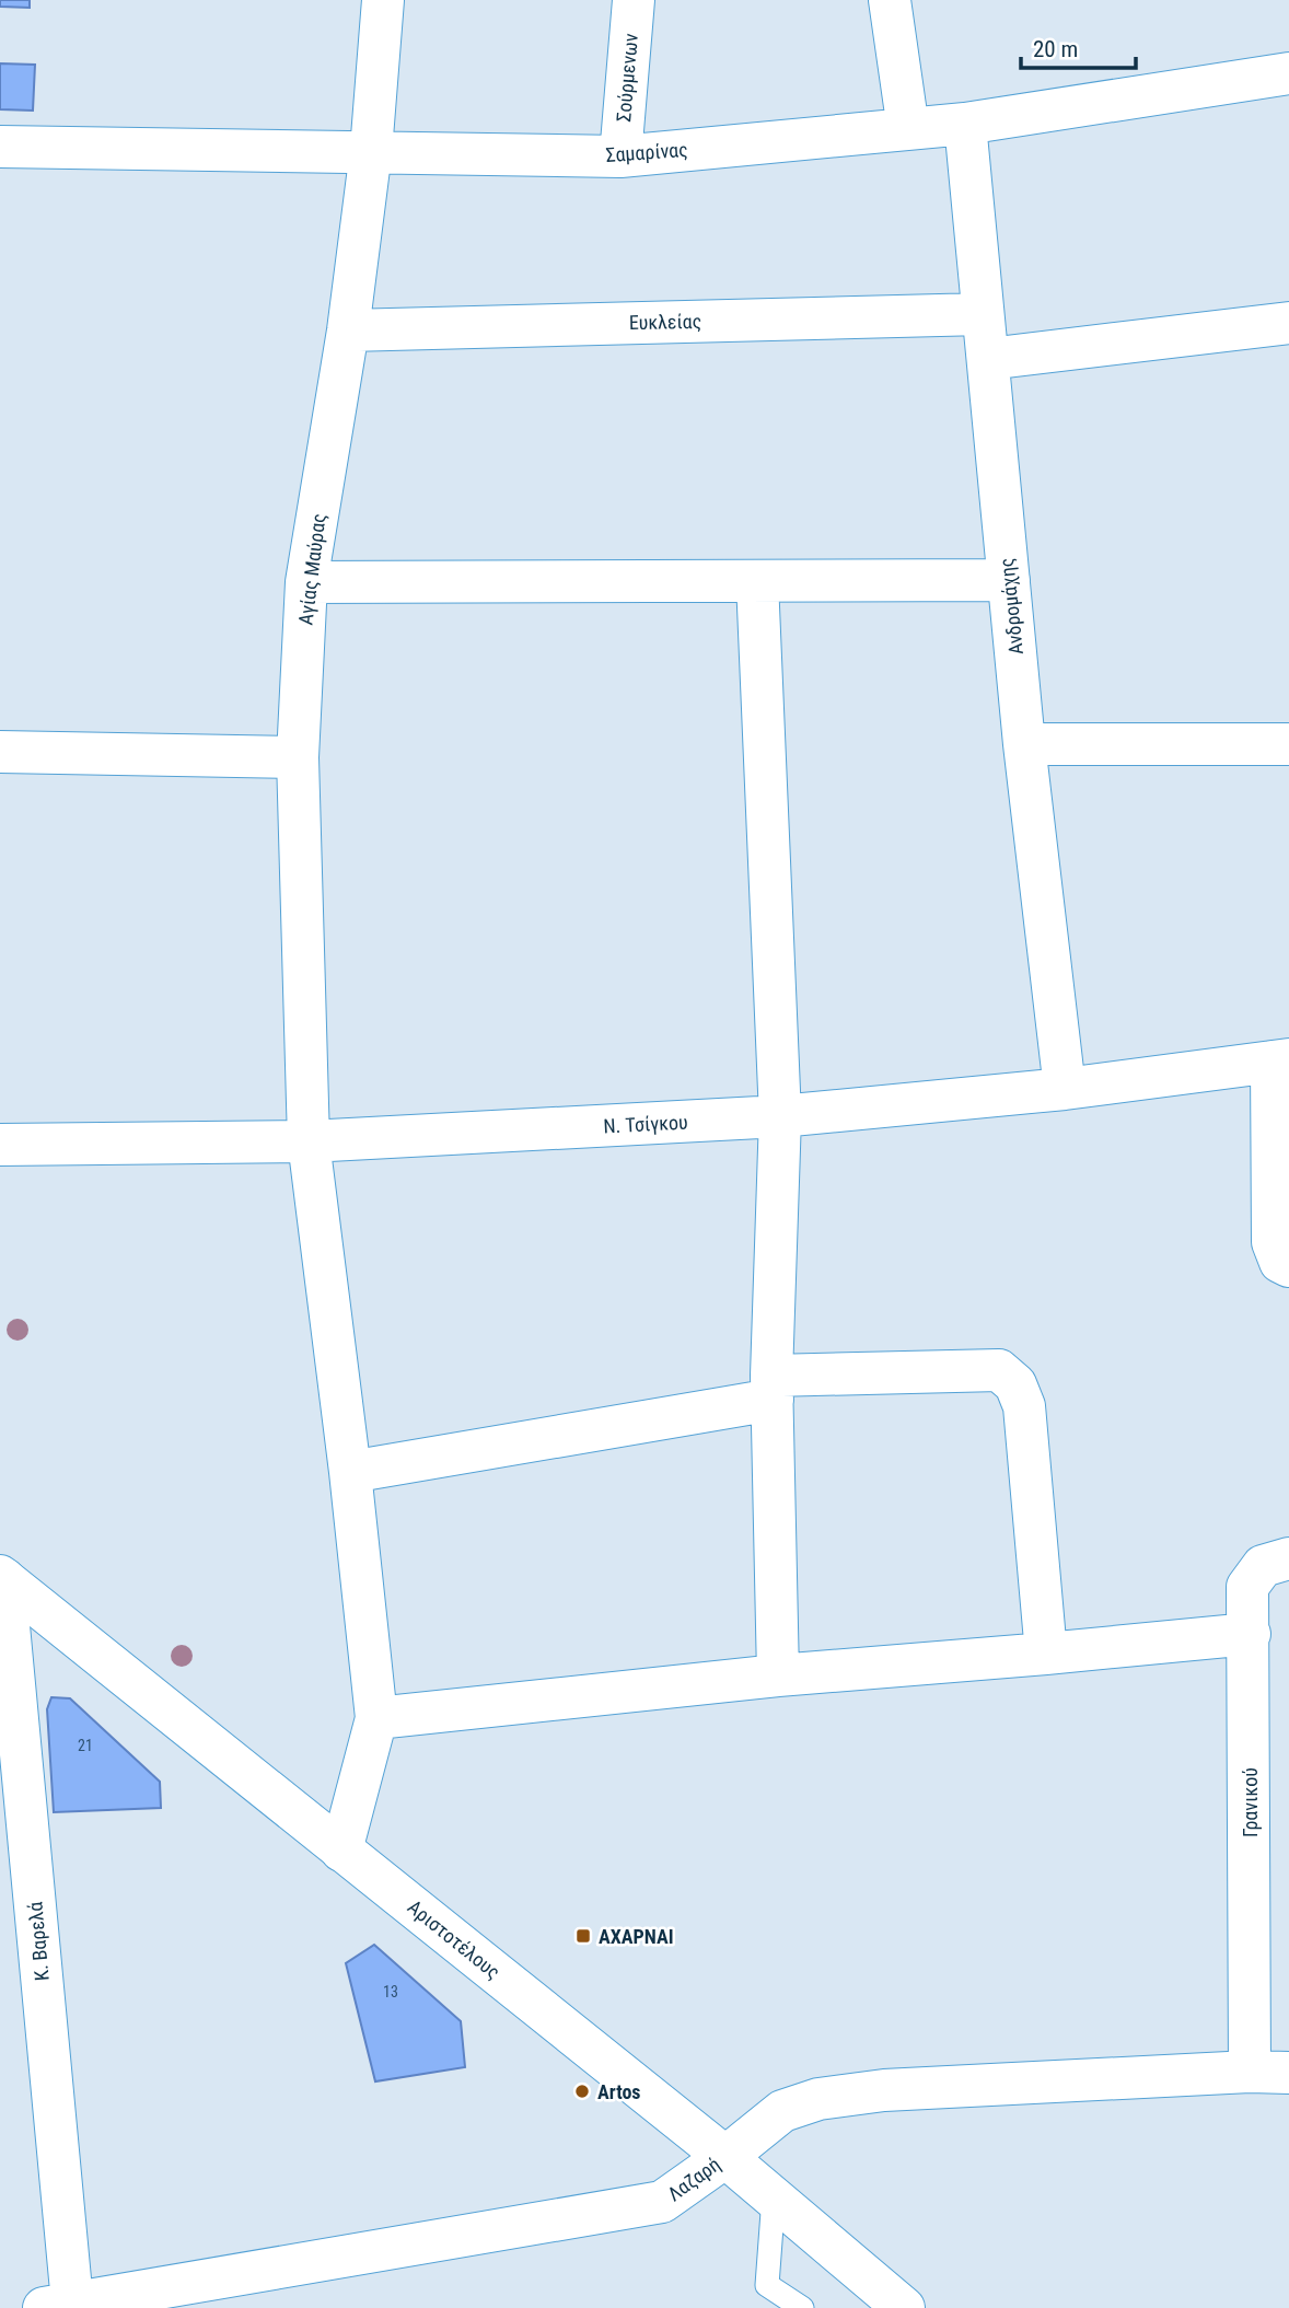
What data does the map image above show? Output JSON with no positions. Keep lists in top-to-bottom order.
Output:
{
  "streets": {
    "street": [
      "Σούρμενων",
      "Σαμαρίνας",
      "Ευκλείας",
      "Αγίας Μαύρας",
      "Ανδρομάχης",
      "Ν. Τσίγκου",
      "Γρανικού",
      "Αριστοτέλους",
      "Κ. Βαρελά",
      "Λαζαρή"
    ]
  },
  "crossings": [
    ["Σούρμενων", "Σαμαρίνας"],
    ["Σαμαρίνας", "Αγίας Μαύρας"],
    ["Σαμαρίνας", "Ανδρομάχης"],
    ["Ευκλείας", "Αγίας Μαύρας"],
    ["Ευκλείας", "Ανδρομάχης"],
    ["Αγίας Μαύρας", "Ν. Τσίγκου"],
    ["Ανδρομάχης", "Ν. Τσίγκου"],
    ["Γρανικού", "Λαζαρή"],
    ["Αριστοτέλους", "Κ. Βαρελά"],
    ["Αριστοτέλους", "Λαζαρή"],
    ["Κ. Βαρελά", "Λαζαρή"]
  ],
  "places": {
    "transit": ["ΑΧΑΡΝΑΙ"],
    "other": ["Artos"]
  },
  "house_numbers": ["21", "13"],
  "scale_bar": "20 m"
}
